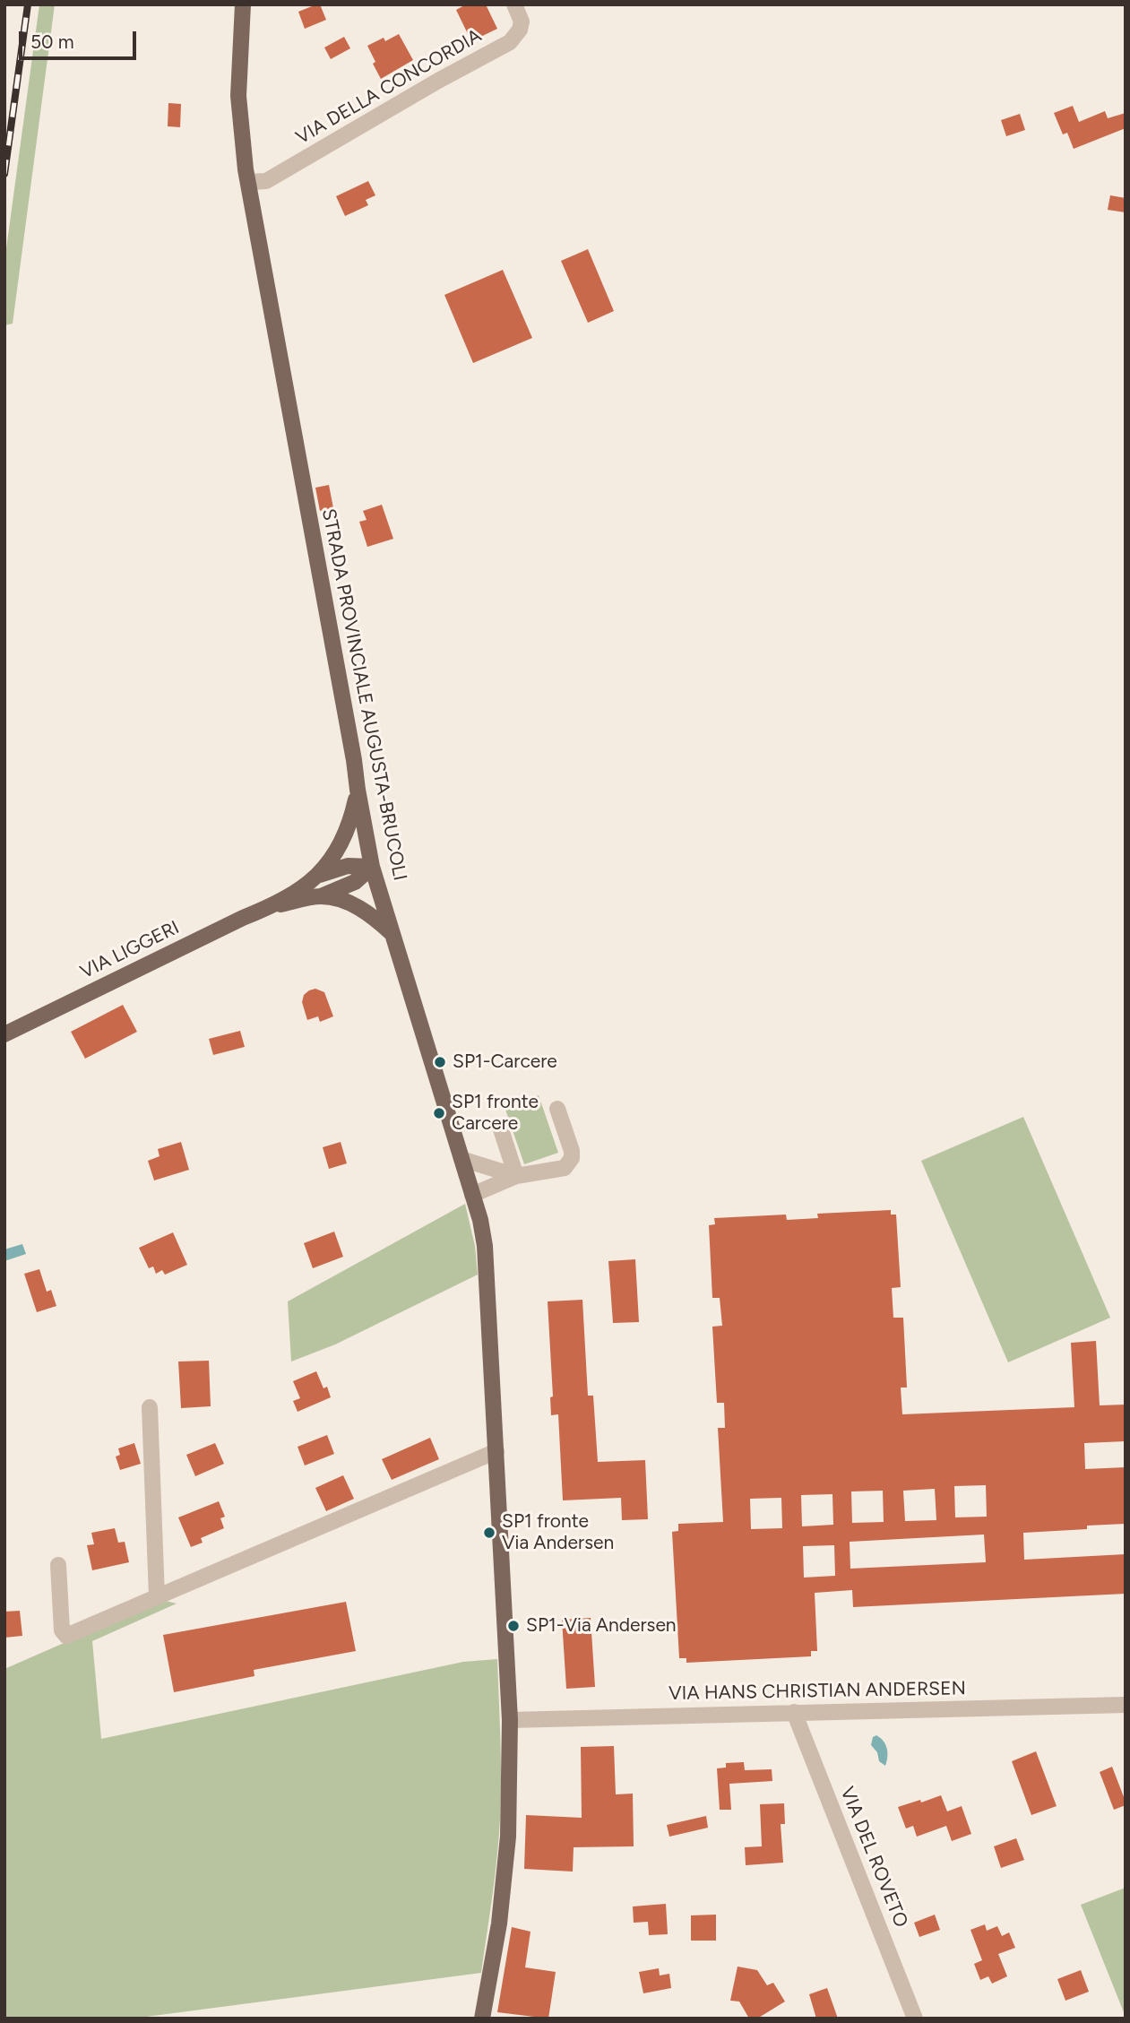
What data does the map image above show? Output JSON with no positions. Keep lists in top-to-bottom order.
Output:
{
  "streets": {
    "main road": ["STRADA PROVINCIALE AUGUSTA-BRUCOLI", "VIA LIGGERI"],
    "street": ["VIA DELLA CONCORDIA", "VIA HANS CHRISTIAN ANDERSEN", "VIA DEL ROVETO"]
  },
  "crossings": [
    ["VIA DELLA CONCORDIA", "STRADA PROVINCIALE AUGUSTA-BRUCOLI"],
    ["STRADA PROVINCIALE AUGUSTA-BRUCOLI", "VIA HANS CHRISTIAN ANDERSEN"],
    ["VIA HANS CHRISTIAN ANDERSEN", "VIA DEL ROVETO"]
  ],
  "places": [
    "SP1-Carcere",
    "SP1 fronte Carcere",
    "SP1 fronte Via Andersen",
    "SP1-Via Andersen"
  ],
  "scale_bar": "50 m"
}
